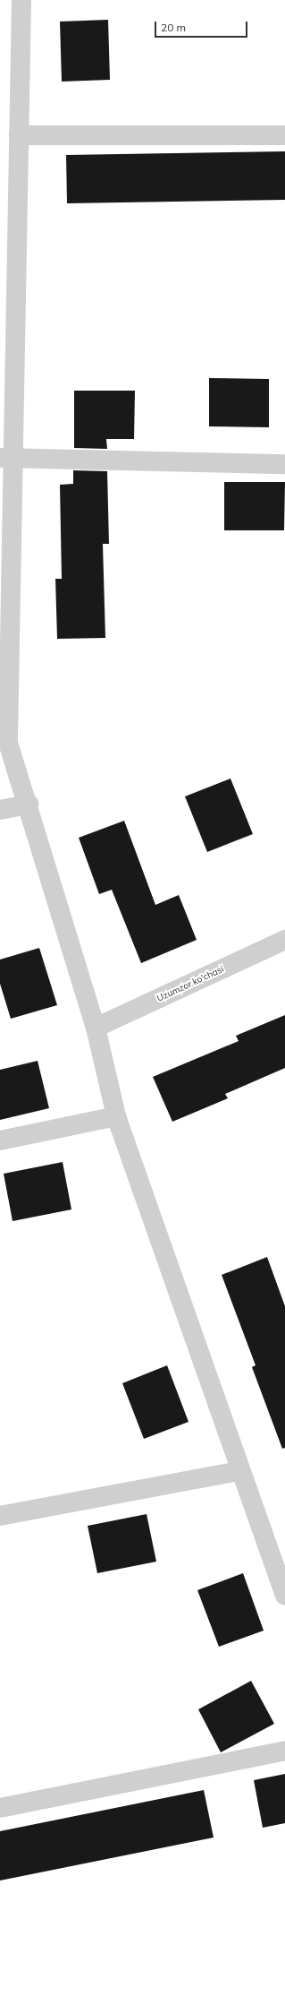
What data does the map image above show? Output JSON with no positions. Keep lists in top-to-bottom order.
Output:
{
  "streets": {
    "street": ["Uzumzor ko'chasi"]
  },
  "scale_bar": "20 m"
}
